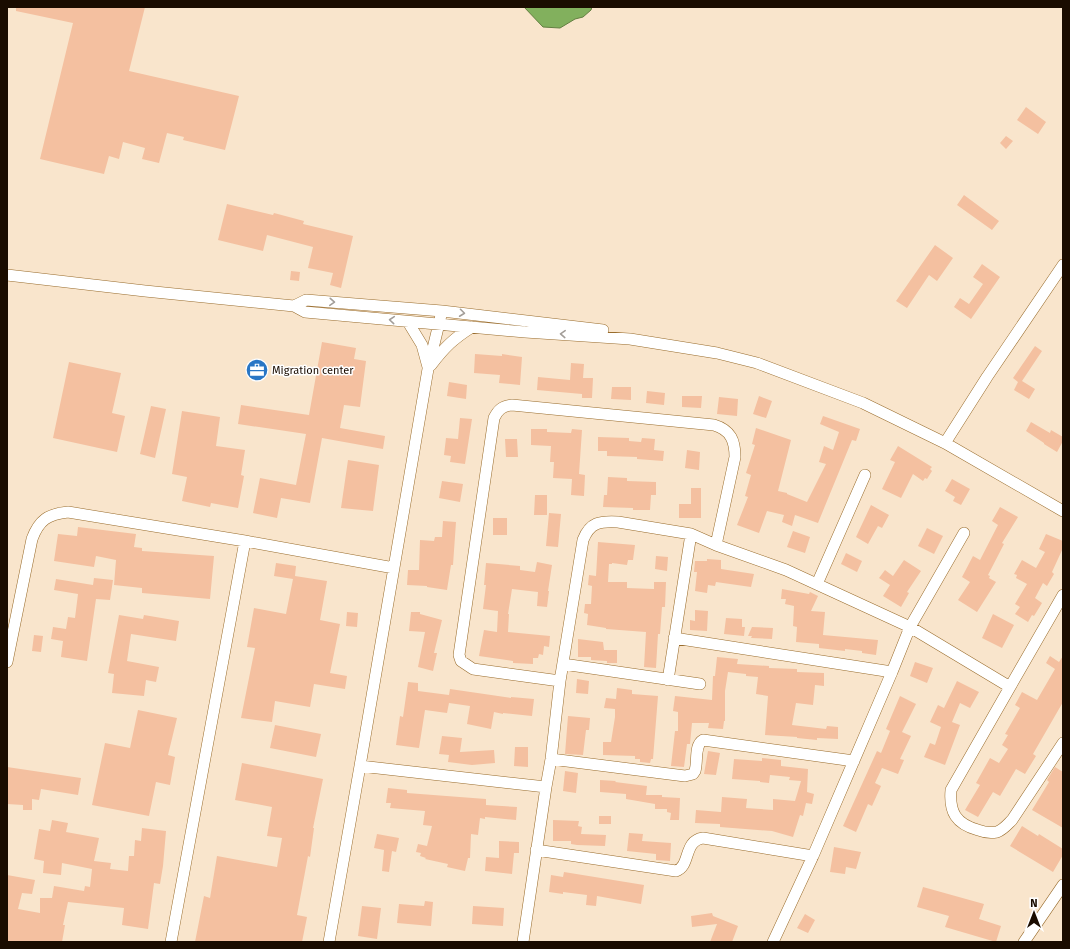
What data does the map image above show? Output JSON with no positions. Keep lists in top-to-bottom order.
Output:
{
  "places": {
    "office": ["Migration center"]
  },
  "north": "top"
}
